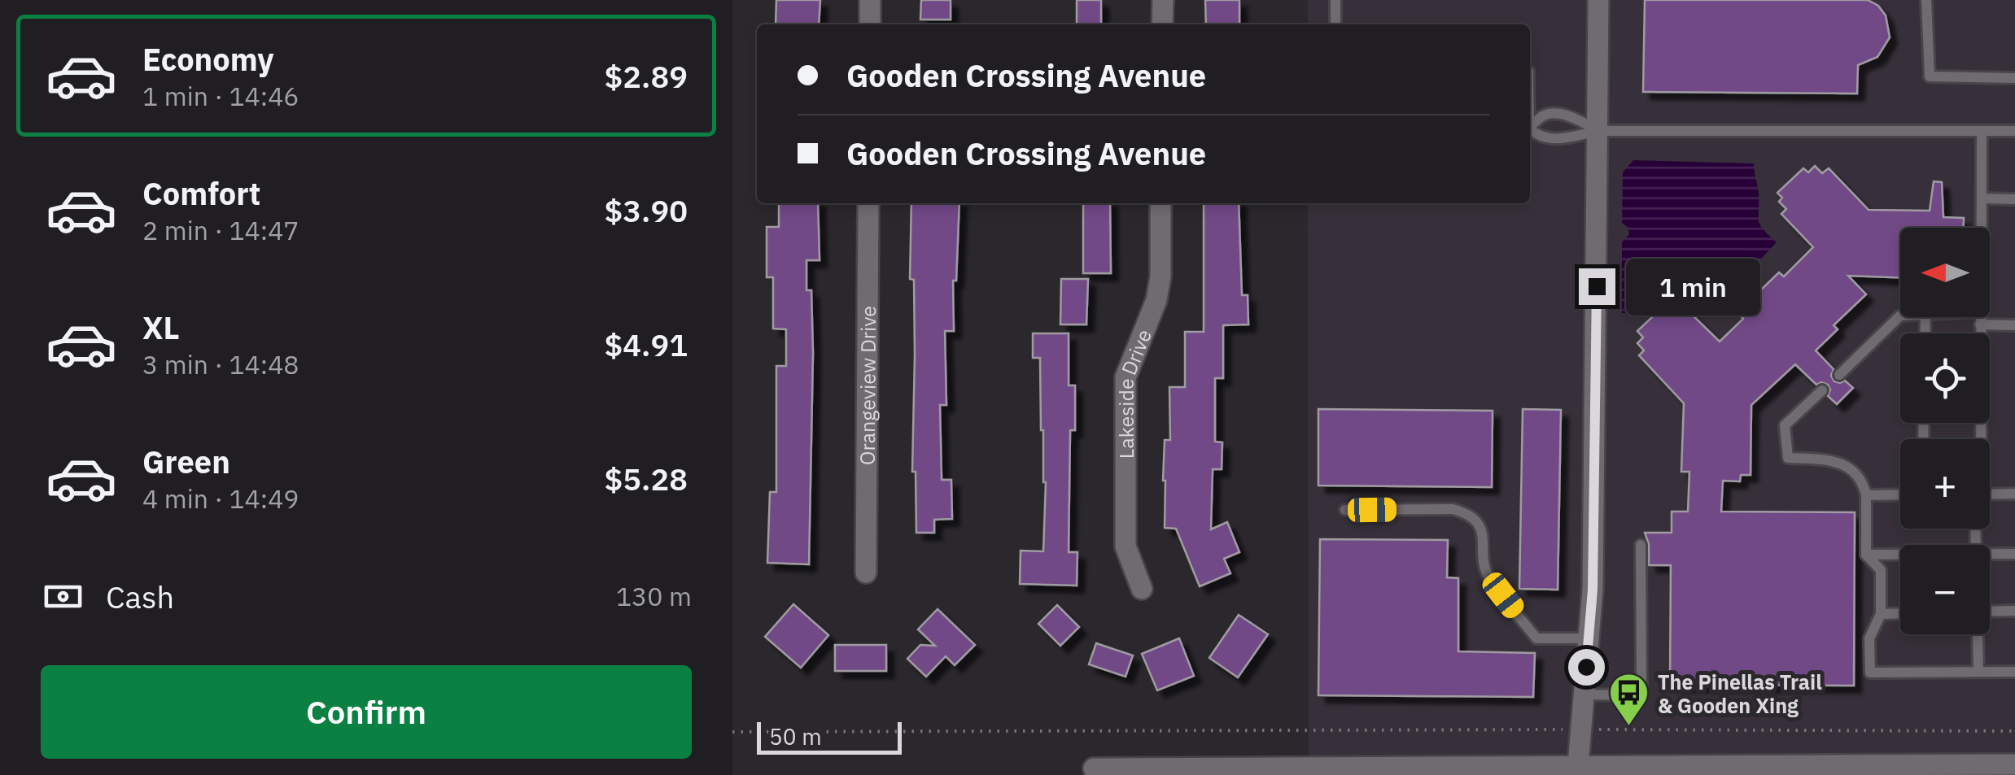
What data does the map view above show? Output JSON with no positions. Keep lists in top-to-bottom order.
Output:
{
  "streets": {
    "street": ["Orangeview Drive", "Lakeside Drive"]
  },
  "places": {
    "bus stop": ["The Pinellas Trail & Gooden Xing"]
  },
  "scale_bar": "50 m",
  "north": "left",
  "page": {
    "list": [
      {
        "name": "Economy",
        "note": "1 min · 14:46",
        "value": "$2.89"
      },
      {
        "name": "Comfort",
        "note": "2 min · 14:47",
        "value": "$3.90"
      },
      {
        "name": "XL",
        "note": "3 min · 14:48",
        "value": "$4.91"
      },
      {
        "name": "Green",
        "note": "4 min · 14:49",
        "value": "$5.28"
      }
    ],
    "banner": ["Gooden Crossing Avenue", "Gooden Crossing Avenue"],
    "map_buttons": ["+", "−"],
    "bubble": "1 min",
    "pay": ["Cash", "130 m"],
    "buttons": "Confirm",
    "scale": "50 m"
  }
}
